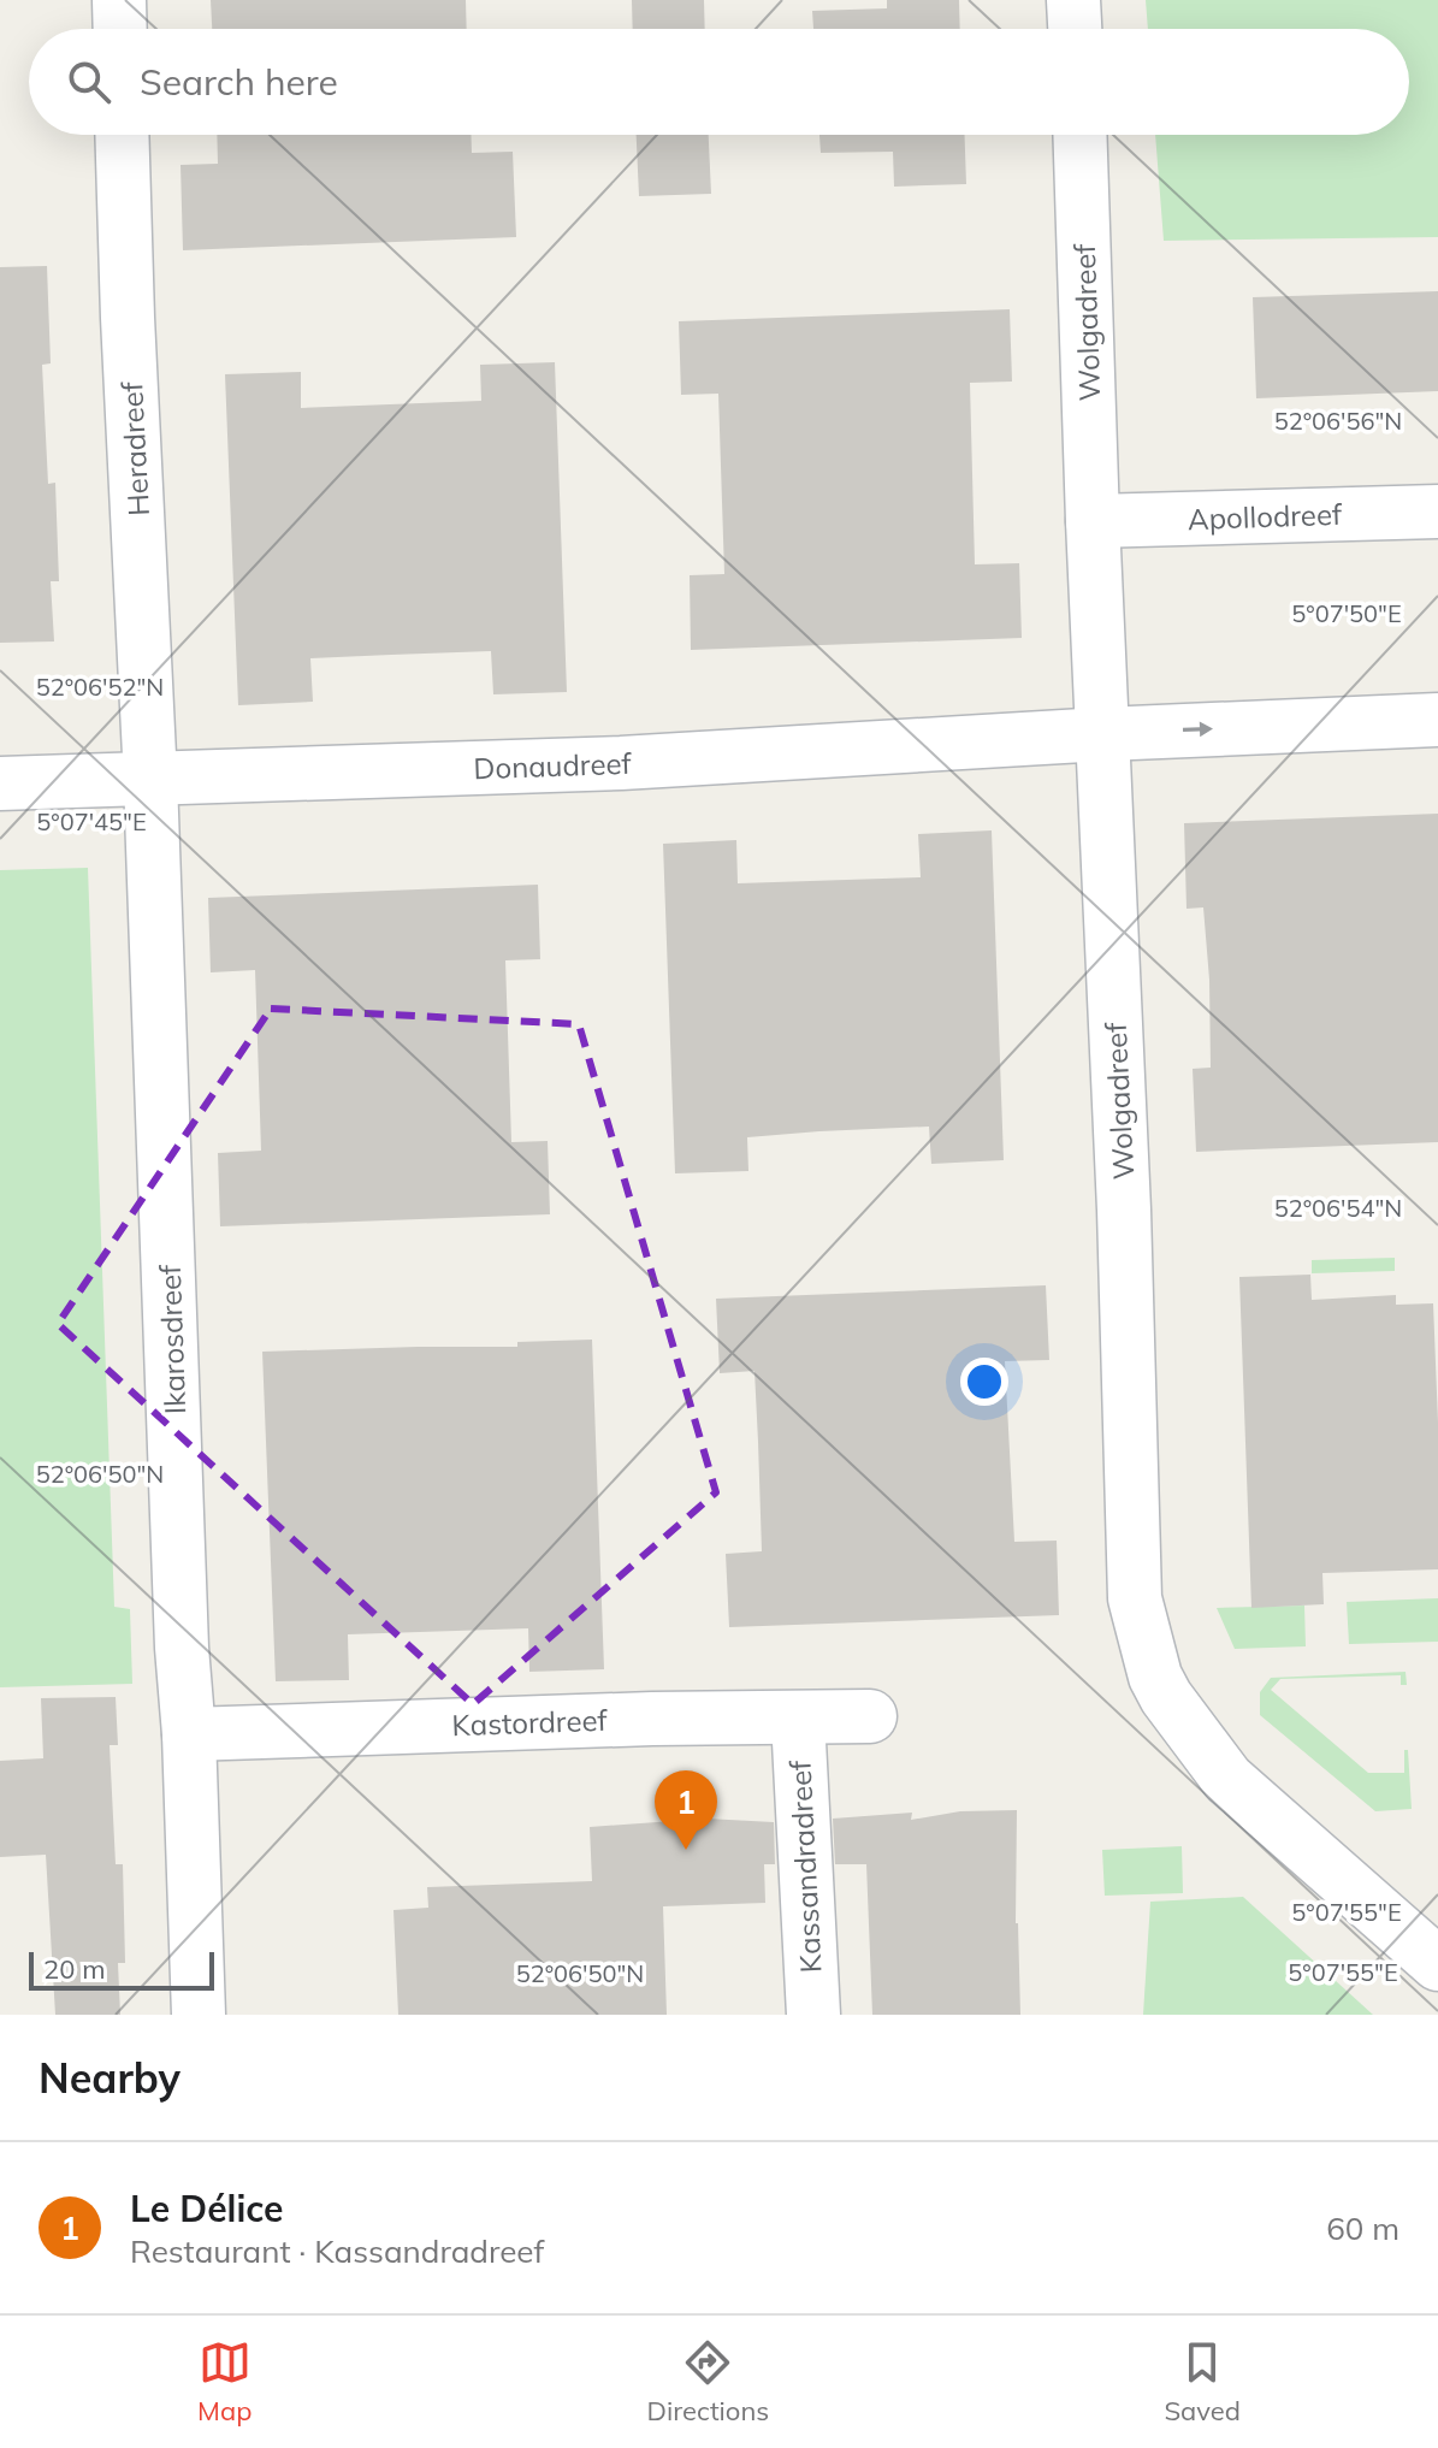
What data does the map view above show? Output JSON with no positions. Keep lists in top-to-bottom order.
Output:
{
  "streets": {
    "street": [
      "Wolgadreef",
      "Heradreef",
      "Apollodreef",
      "Donaudreef",
      "Ikarosdreef",
      "Kastordreef",
      "Kassandradreef"
    ]
  },
  "crossings": [
    ["Wolgadreef", "Apollodreef"],
    ["Wolgadreef", "Donaudreef"],
    ["Heradreef", "Donaudreef"],
    ["Heradreef", "Ikarosdreef"],
    ["Donaudreef", "Ikarosdreef"],
    ["Ikarosdreef", "Kastordreef"],
    ["Kastordreef", "Kassandradreef"]
  ],
  "scale_bar": "20 m",
  "page": {
    "search": "Search here",
    "pins": "1",
    "scale": "20 m",
    "heading": "Nearby",
    "list": [
      {
        "mark": "1",
        "name": "Le Délice",
        "note": "Restaurant · Kassandradreef",
        "value": "60 m"
      }
    ],
    "nav": ["Map", "Directions", "Saved"]
  },
  "coordinates": [
    "52°06'56\"N",
    "5°07'50\"E",
    "52°06'52\"N",
    "5°07'45\"E",
    "52°06'54\"N",
    "52°06'50\"N",
    "5°07'55\"E"
  ]
}
